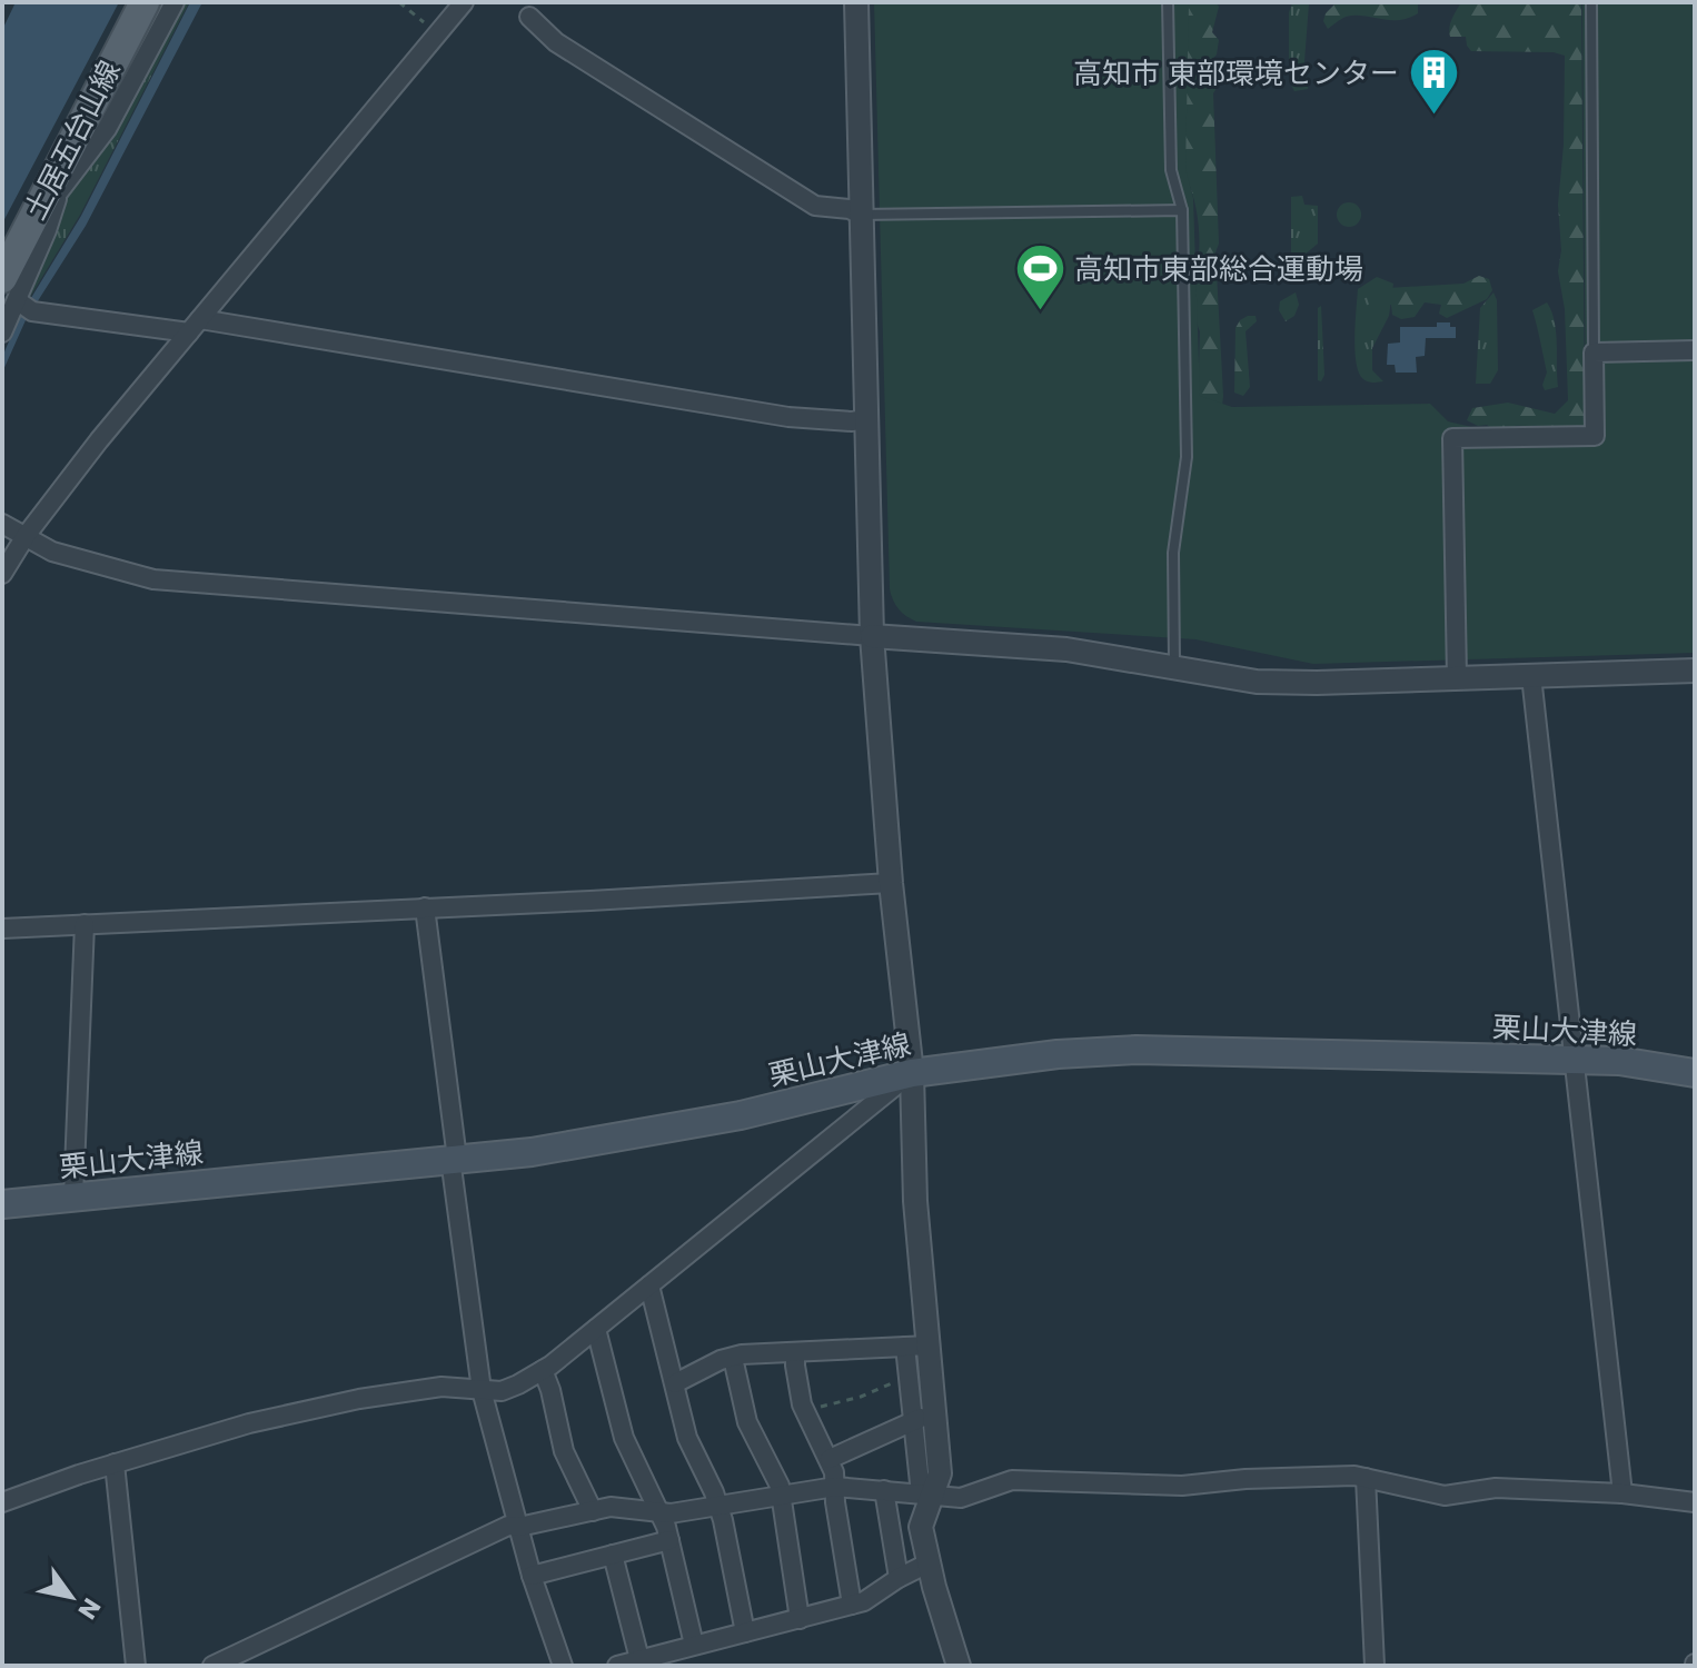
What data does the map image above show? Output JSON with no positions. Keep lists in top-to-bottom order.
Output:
{
  "streets": {
    "main road": ["土居五台山線", "栗山大津線"]
  },
  "places": {
    "building": ["高知市 東部環境センター"],
    "sports": ["高知市東部総合運動場"]
  },
  "north": "bottom right"
}
